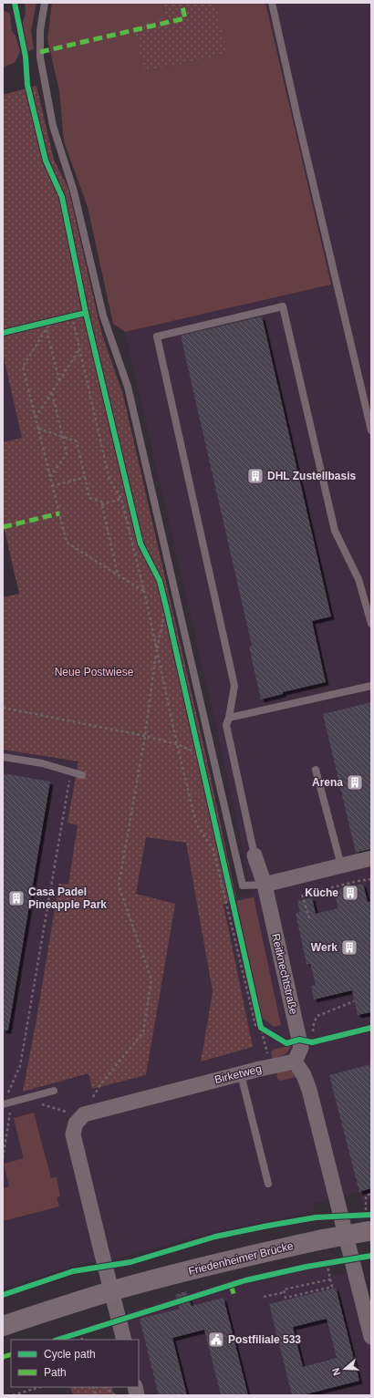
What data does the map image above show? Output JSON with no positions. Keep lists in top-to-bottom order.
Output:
{
  "streets": {
    "main road": ["Friedenheimer Brücke"],
    "street": ["Reitknechtstraße", "Birketweg"]
  },
  "crossings": [
    ["Reitknechtstraße", "Birketweg"],
    ["Birketweg", "Friedenheimer Brücke"]
  ],
  "parks": ["Neue Postwiese"],
  "places": {
    "building": [
      "DHL Zustellbasis",
      "Arena",
      "Küche",
      "Casa Padel Pineapple Park",
      "Werk"
    ],
    "public building": ["Postfiliale 533"]
  },
  "legend": ["Cycle path", "Path"],
  "north": "left"
}
